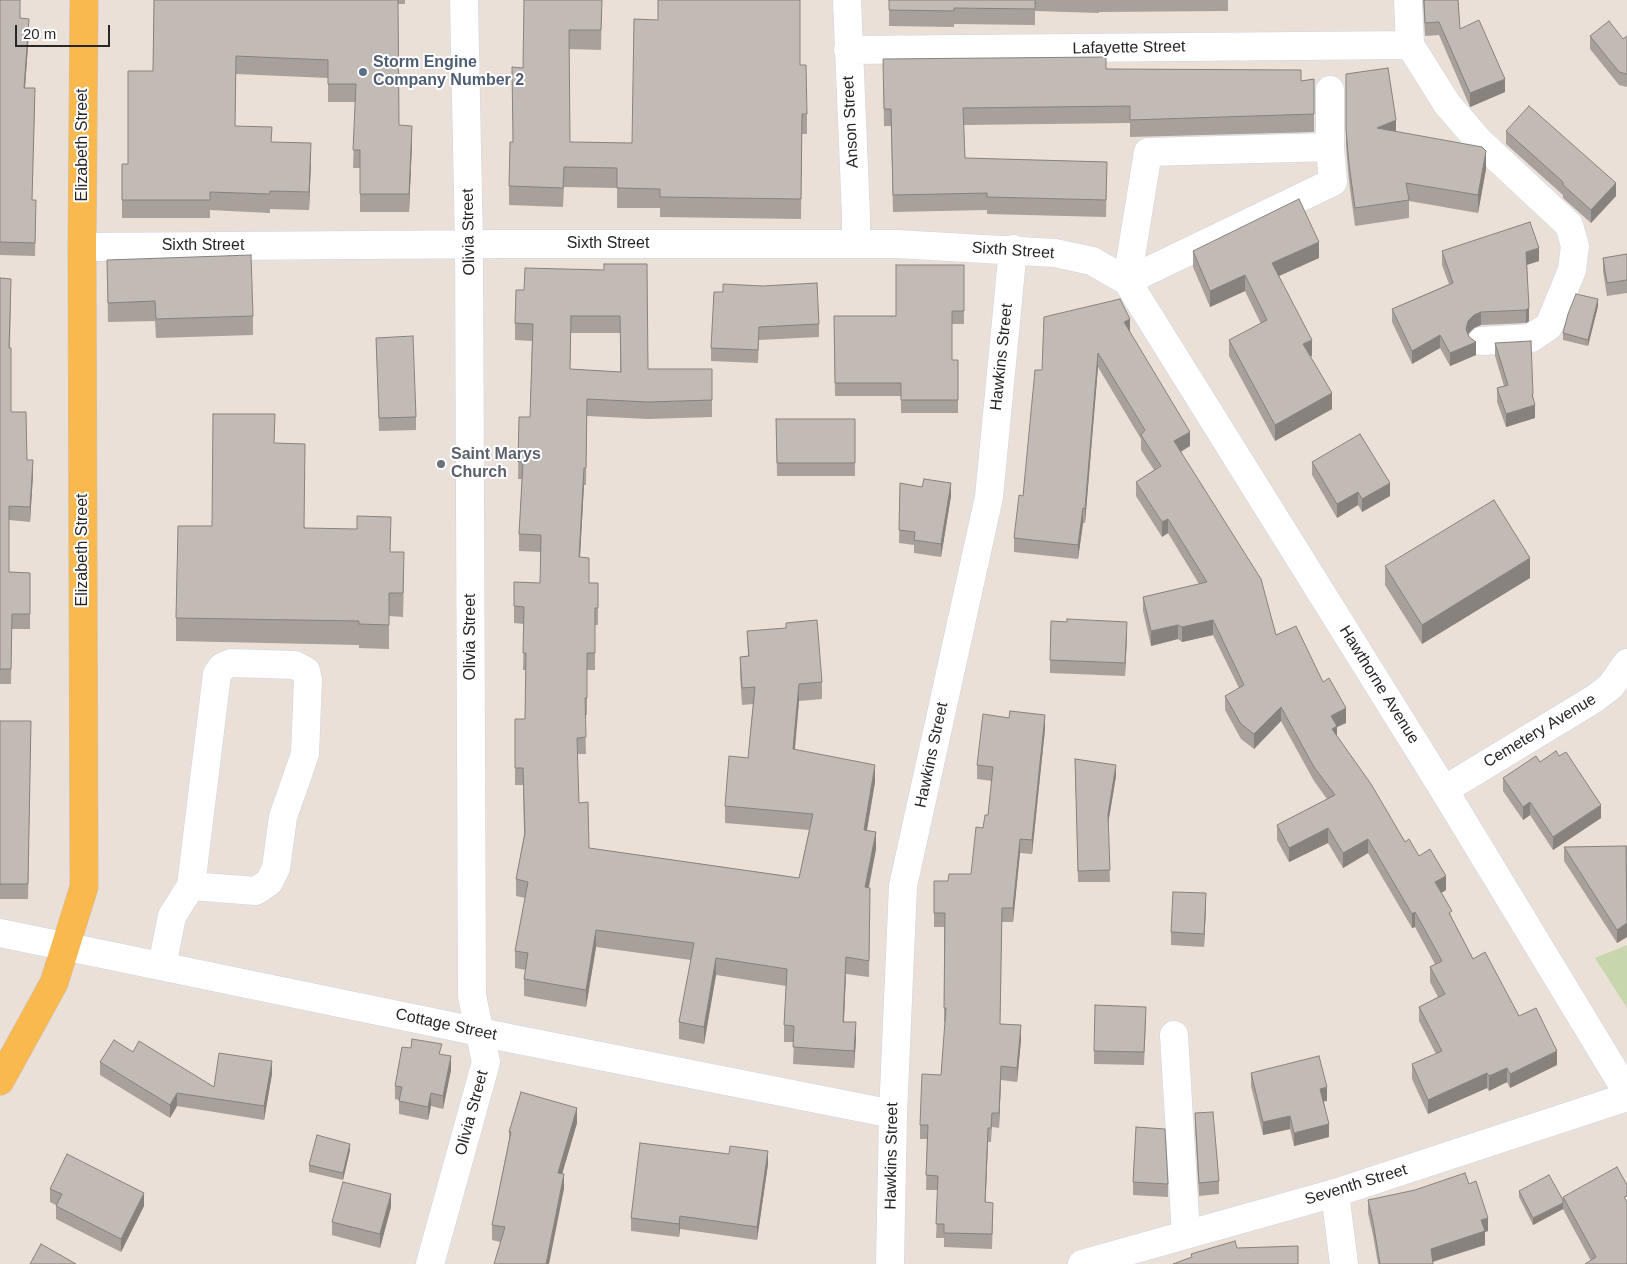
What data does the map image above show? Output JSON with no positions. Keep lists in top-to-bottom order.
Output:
{
  "streets": {
    "main road": ["Elizabeth Street"],
    "street": [
      "Lafayette Street",
      "Anson Street",
      "Olivia Street",
      "Sixth Street",
      "Hawkins Street",
      "Hawthorne Avenue",
      "Cemetery Avenue",
      "Cottage Street",
      "Seventh Street"
    ]
  },
  "crossings": [
    ["Lafayette Street", "Anson Street"],
    ["Anson Street", "Sixth Street"],
    ["Elizabeth Street", "Sixth Street"],
    ["Elizabeth Street", "Cottage Street"],
    ["Olivia Street", "Sixth Street"],
    ["Olivia Street", "Cottage Street"],
    ["Sixth Street", "Hawkins Street"],
    ["Sixth Street", "Hawthorne Avenue"],
    ["Hawkins Street", "Cottage Street"],
    ["Hawthorne Avenue", "Cemetery Avenue"]
  ],
  "places": ["Storm Engine Company Number 2", "Saint Marys Church"],
  "scale_bar": "20 m"
}
